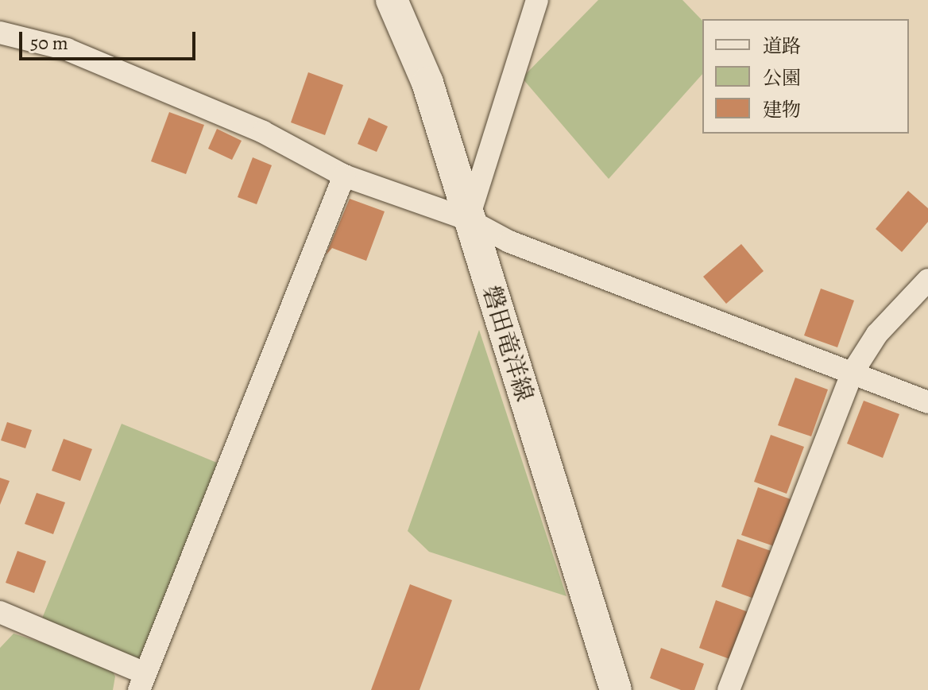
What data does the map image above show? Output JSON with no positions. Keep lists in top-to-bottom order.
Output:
{
  "streets": {
    "main road": ["磐田竜洋線"]
  },
  "legend": ["道路", "公園", "建物"],
  "scale_bar": "50 m"
}
